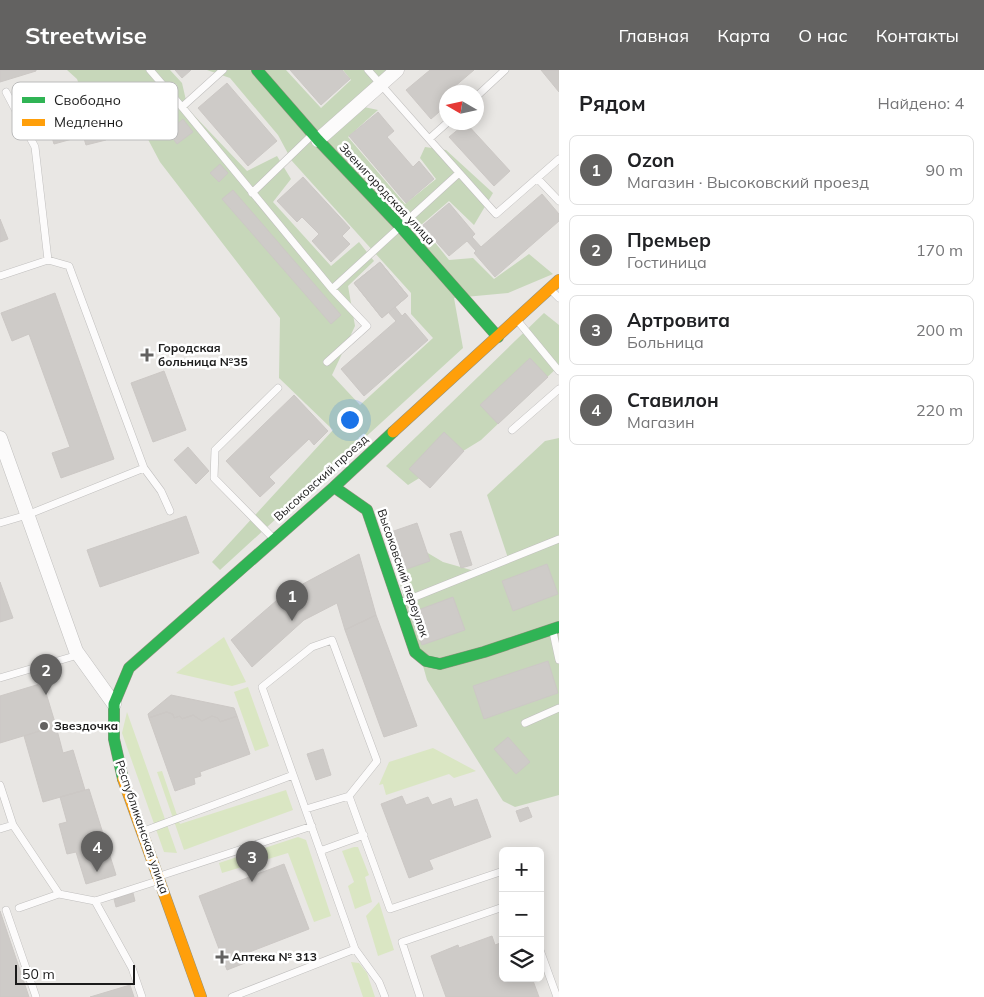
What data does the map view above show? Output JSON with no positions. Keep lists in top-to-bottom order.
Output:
{
  "streets": {
    "street": [
      "Звенигородская улица",
      "Высоковский проезд",
      "Высоковский переулок",
      "Республиканская улица"
    ]
  },
  "crossings": [
    ["Звенигородская улица", "Высоковский проезд"],
    ["Высоковский проезд", "Высоковский переулок"],
    ["Высоковский проезд", "Республиканская улица"]
  ],
  "places": {
    "health": ["Городская больница №35", "Аптека № 313"],
    "other": ["Звездочка"]
  },
  "legend": ["Свободно", "Медленно"],
  "scale_bar": "50 m",
  "north": "left",
  "page": {
    "header": "Streetwise",
    "nav": [
      "Главная",
      "Карта",
      "О нас",
      "Контакты"
    ],
    "heading": ["Рядом", "Найдено: 4"],
    "list": [
      {
        "mark": "1",
        "name": "Ozon",
        "note": "Магазин · Высоковский проезд",
        "value": "90 m"
      },
      {
        "mark": "2",
        "name": "Премьер",
        "note": "Гостиница",
        "value": "170 m"
      },
      {
        "mark": "3",
        "name": "Артровита",
        "note": "Больница",
        "value": "200 m"
      },
      {
        "mark": "4",
        "name": "Ставилон",
        "note": "Магазин",
        "value": "220 m"
      }
    ],
    "pins": [
      "1",
      "2",
      "4",
      "3"
    ],
    "map_buttons": ["+", "−"],
    "scale": "50 m"
  }
}
